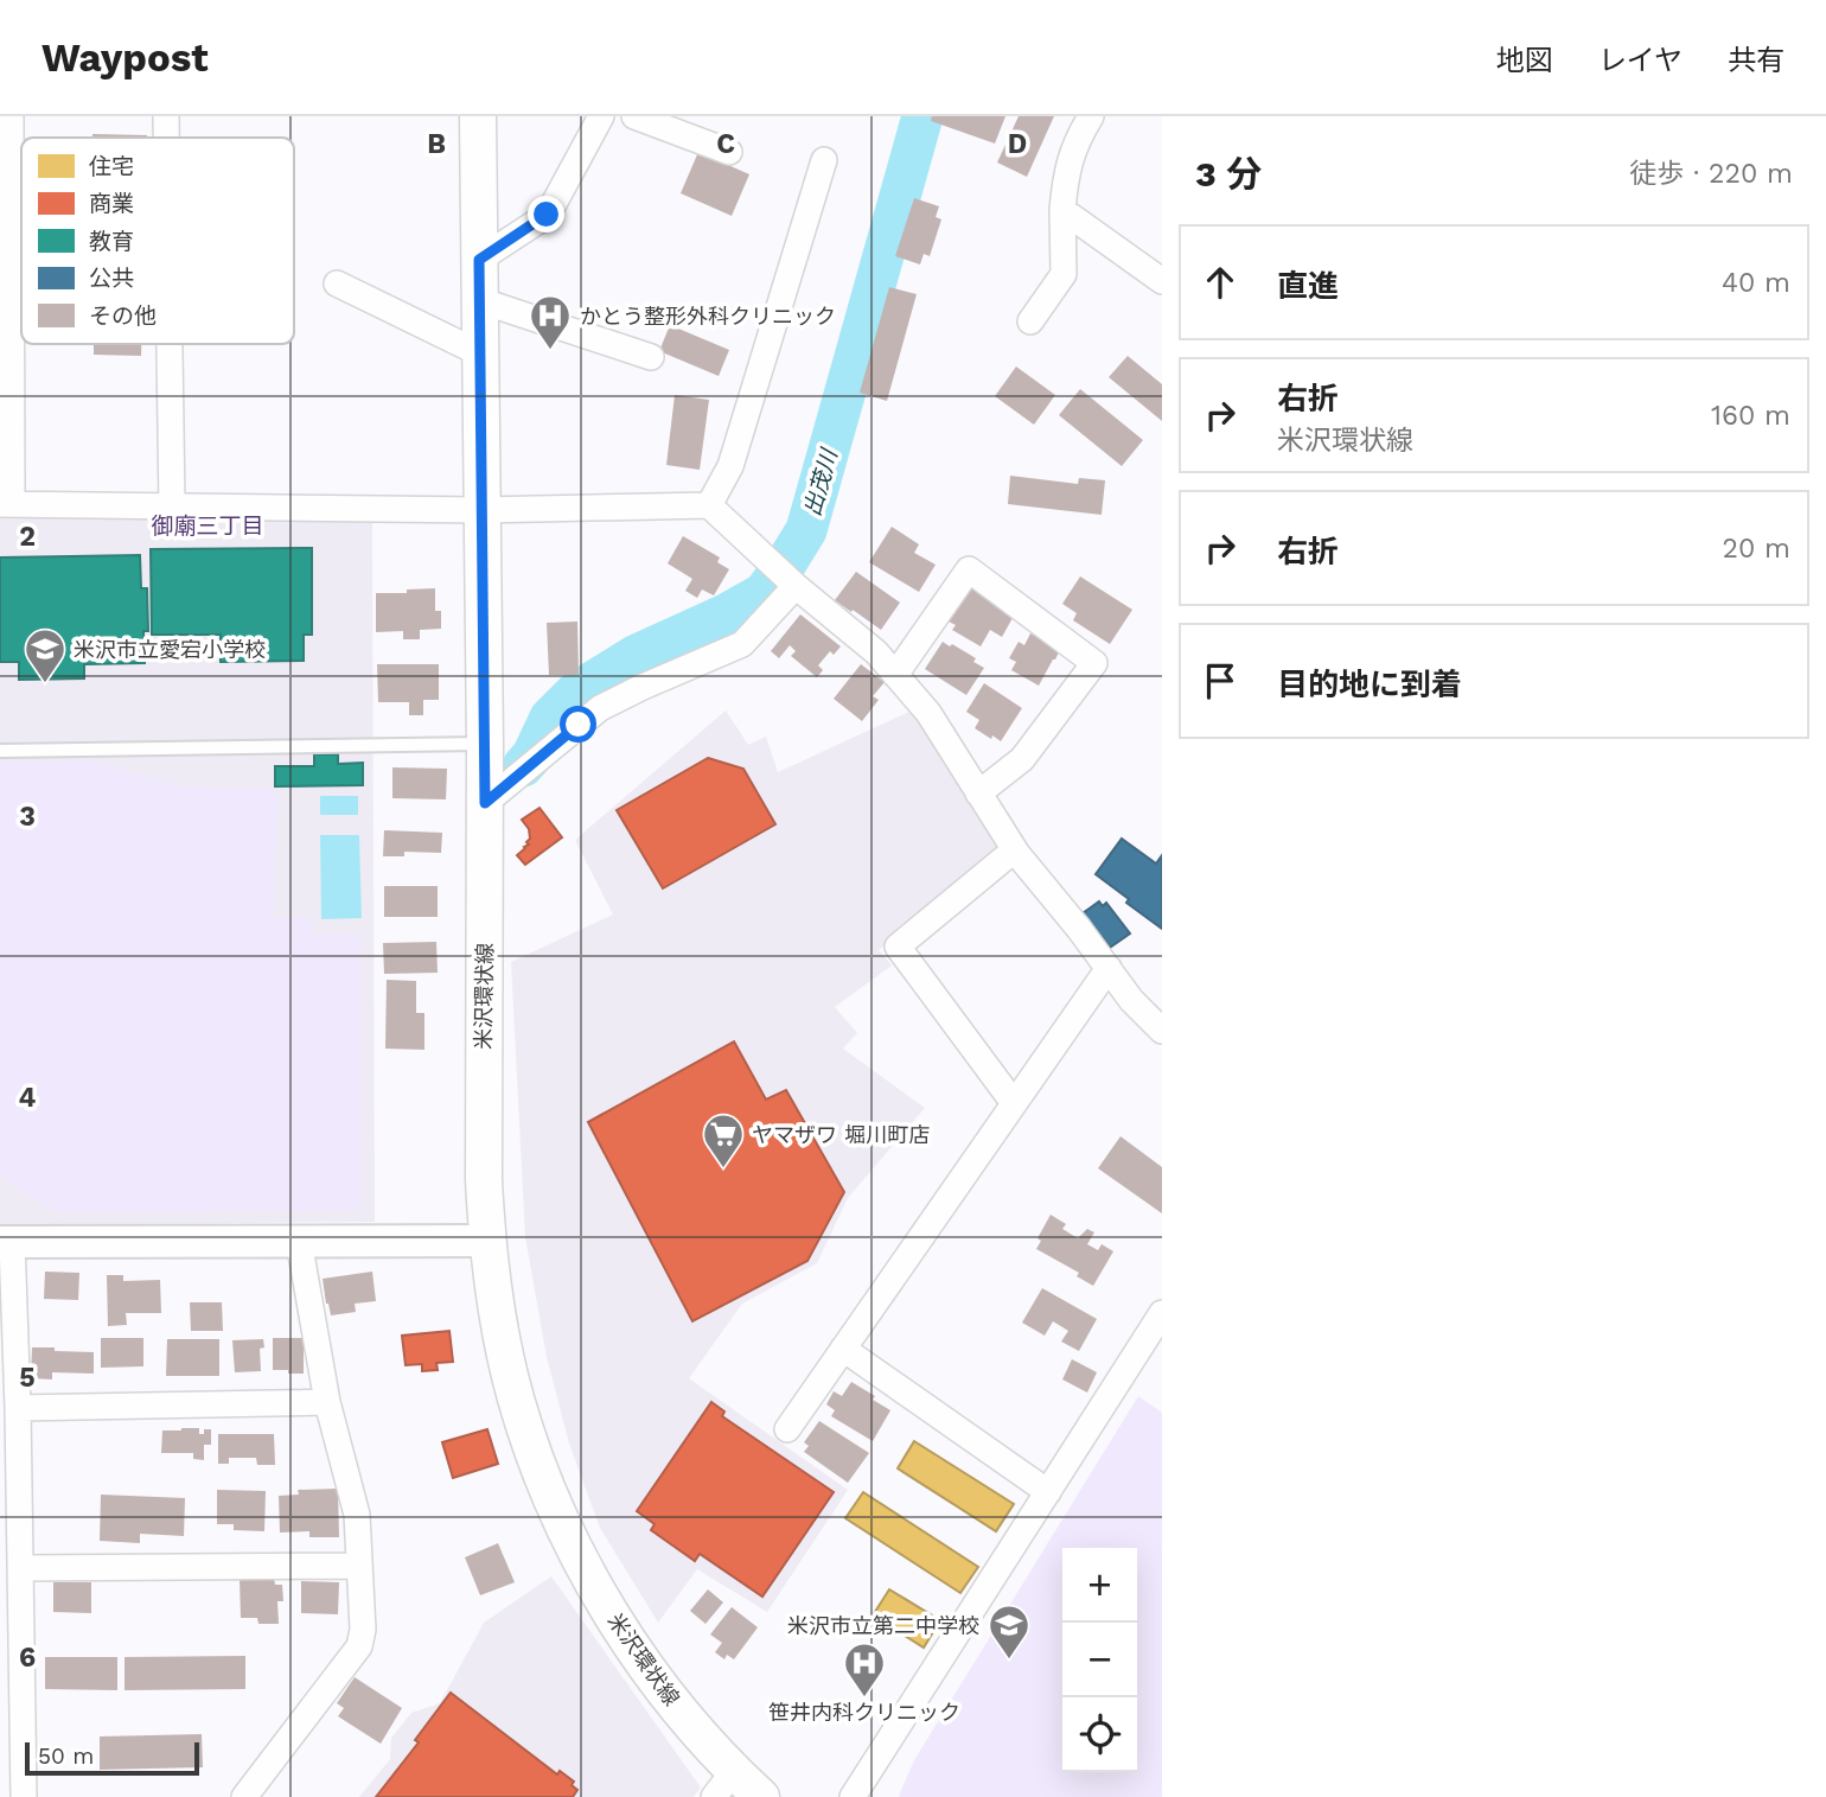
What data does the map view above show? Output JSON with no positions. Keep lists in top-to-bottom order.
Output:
{
  "streets": {
    "main road": ["米沢環状線"]
  },
  "districts": ["御廟三丁目"],
  "water": ["出茂川"],
  "places": {
    "hospital": ["かとう整形外科クリニック", "笹井内科クリニック"],
    "school or university": ["米沢市立愛宕小学校", "米沢市立第二中学校"],
    "supermarket": ["ヤマザワ 堀川町店"]
  },
  "legend": [
    "住宅",
    "商業",
    "教育",
    "公共",
    "その他"
  ],
  "scale_bar": "50 m",
  "page": {
    "header": "Waypost",
    "nav": ["地図", "レイヤ", "共有"],
    "heading": ["3 分", "徒歩 · 220 m"],
    "list": [
      ["直進", "40 m"],
      ["右折", "米沢環状線", "160 m"],
      ["右折", "20 m"],
      "目的地に到着"
    ],
    "map_buttons": ["+", "−"],
    "scale": "50 m"
  },
  "grid": {
    "columns": ["B", "C", "D"],
    "rows": [
      "2",
      "3",
      "4",
      "5",
      "6"
    ]
  }
}
